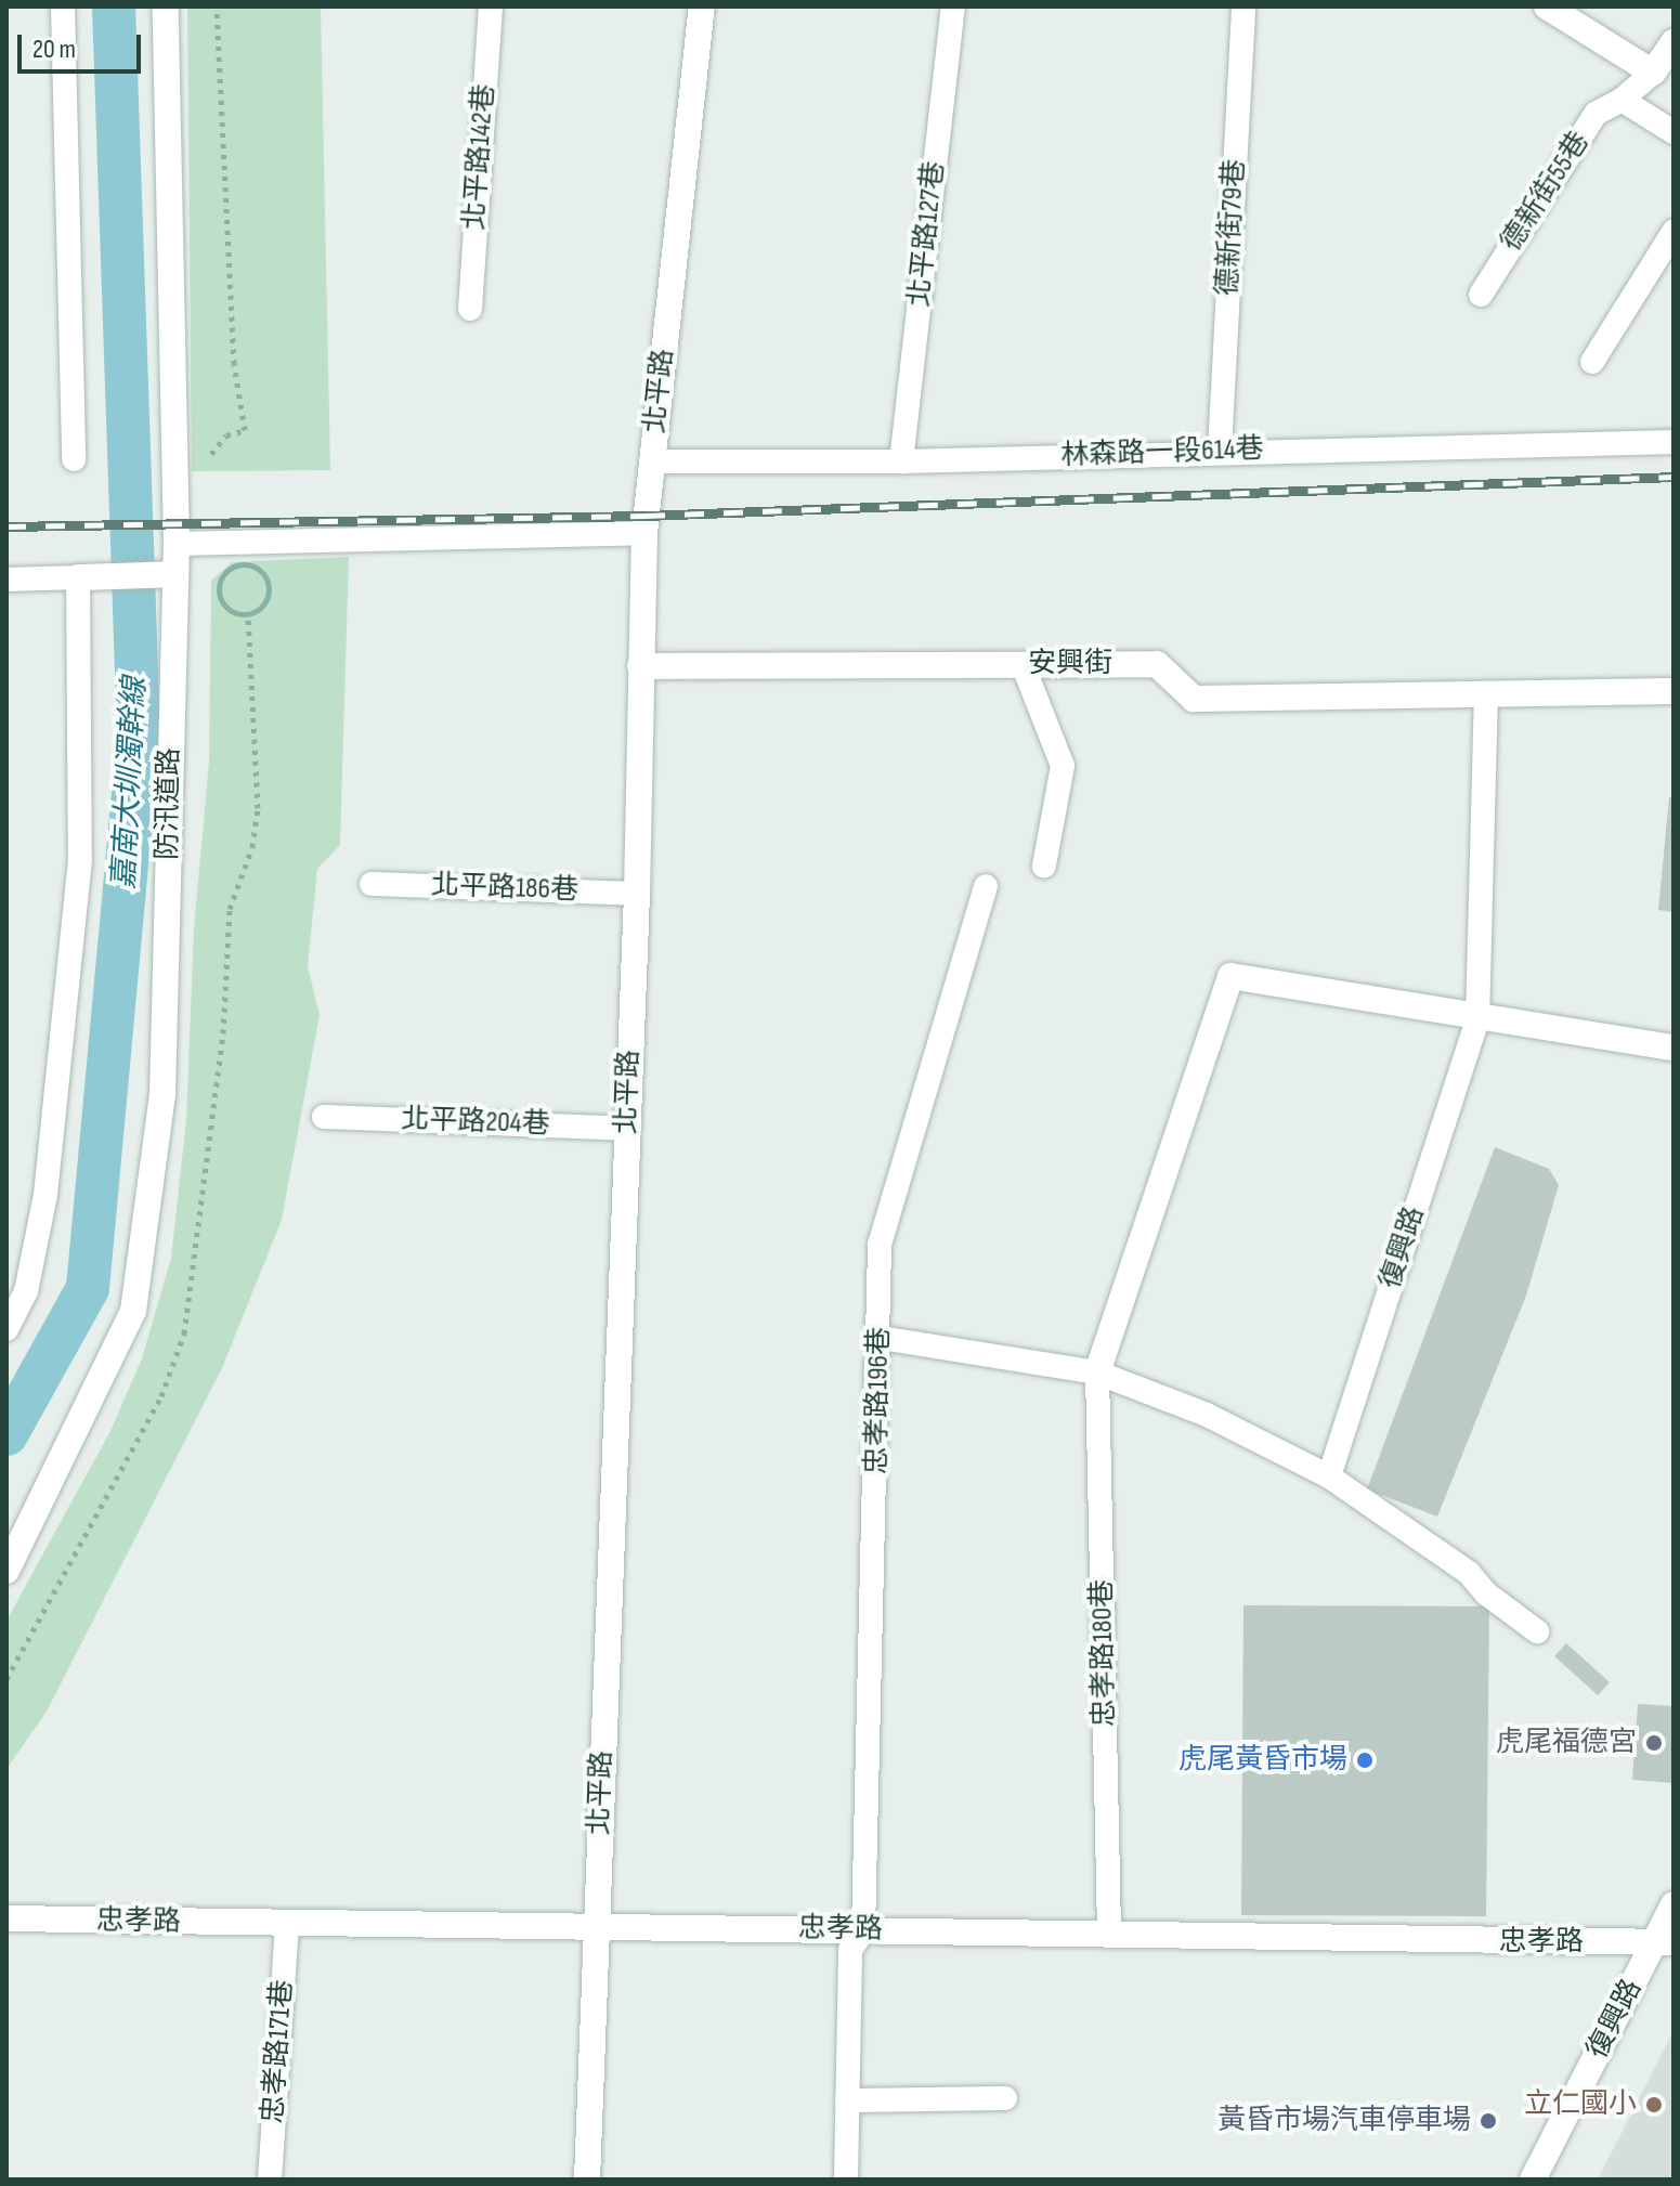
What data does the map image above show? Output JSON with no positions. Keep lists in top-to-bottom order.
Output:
{
  "streets": {
    "street": [
      "北平路",
      "安興街",
      "防汛道路",
      "復興路",
      "忠孝路"
    ],
    "lane": [
      "北平路142巷",
      "德新街55巷",
      "德新街79巷",
      "北平路127巷",
      "林森路一段614巷",
      "北平路186巷",
      "北平路204巷",
      "忠孝路196巷",
      "忠孝路180巷",
      "忠孝路171巷"
    ]
  },
  "crossings": [
    ["德新街79巷", "林森路一段614巷"],
    ["北平路127巷", "林森路一段614巷"],
    ["北平路", "林森路一段614巷"],
    ["北平路", "安興街"],
    ["北平路", "北平路186巷"],
    ["北平路", "北平路204巷"],
    ["北平路", "忠孝路"],
    ["復興路", "忠孝路"],
    ["忠孝路196巷", "忠孝路"],
    ["忠孝路180巷", "忠孝路"],
    ["忠孝路", "忠孝路171巷"]
  ],
  "water": ["嘉南大圳濁幹線"],
  "places": [
    "虎尾福德宮",
    "虎尾黃昏市場",
    "立仁國小",
    "黃昏市場汽車停車場"
  ],
  "scale_bar": "20 m"
}
